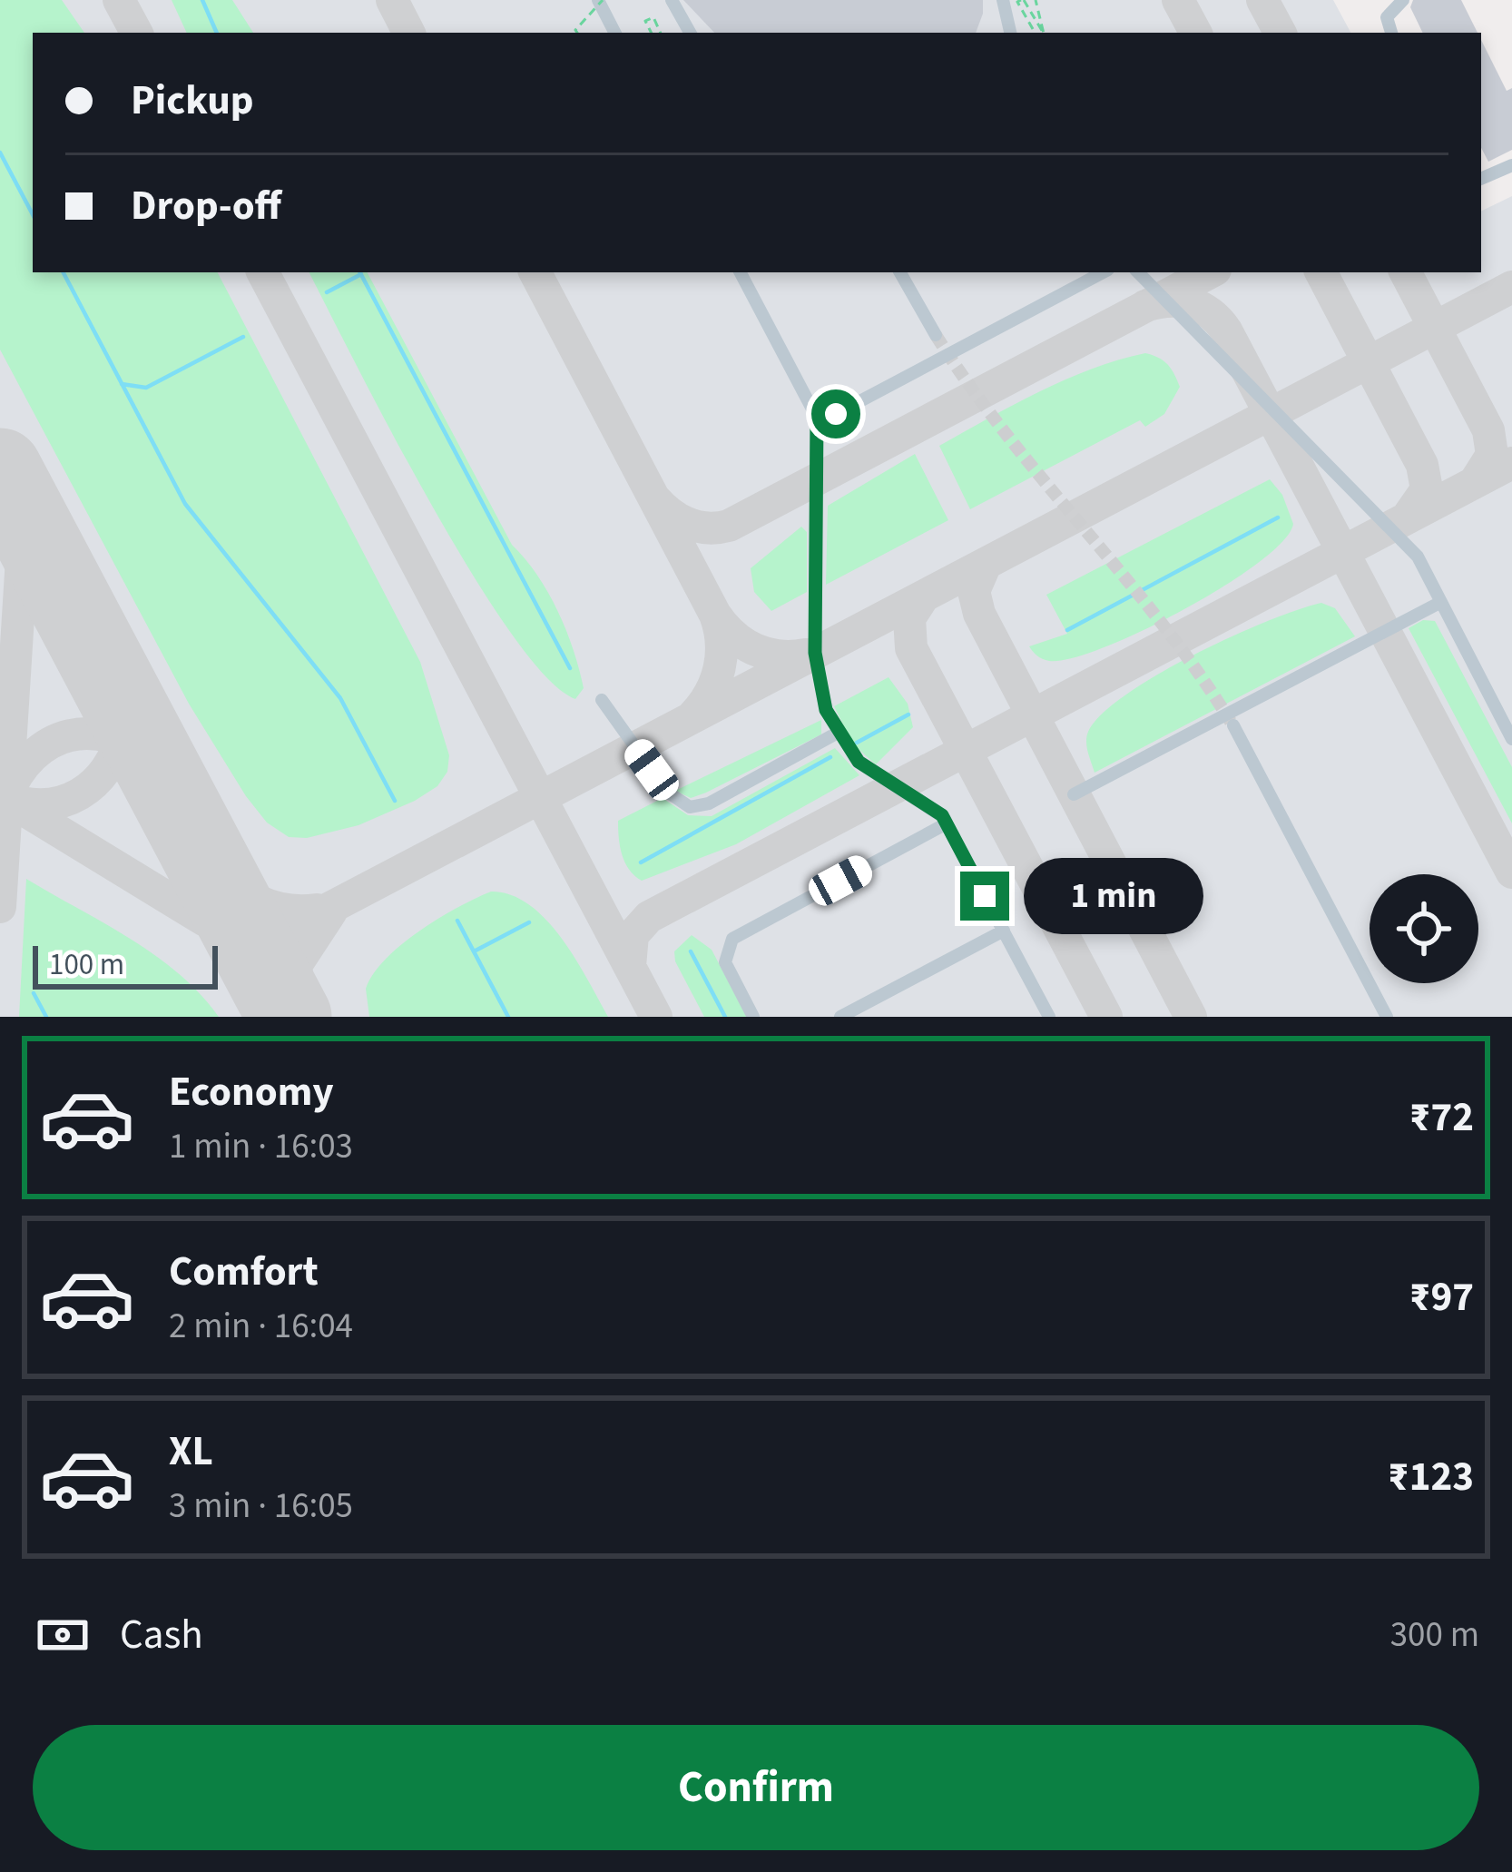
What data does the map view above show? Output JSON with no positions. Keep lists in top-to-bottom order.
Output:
{
  "scale_bar": "100 m",
  "page": {
    "banner": ["Pickup", "Drop-off"],
    "bubble": "1 min",
    "scale": "100 m",
    "list": [
      {
        "name": "Economy",
        "note": "1 min · 16:03",
        "value": "₹72"
      },
      {
        "name": "Comfort",
        "note": "2 min · 16:04",
        "value": "₹97"
      },
      {
        "name": "XL",
        "note": "3 min · 16:05",
        "value": "₹123"
      }
    ],
    "pay": ["Cash", "300 m"],
    "buttons": "Confirm"
  }
}
